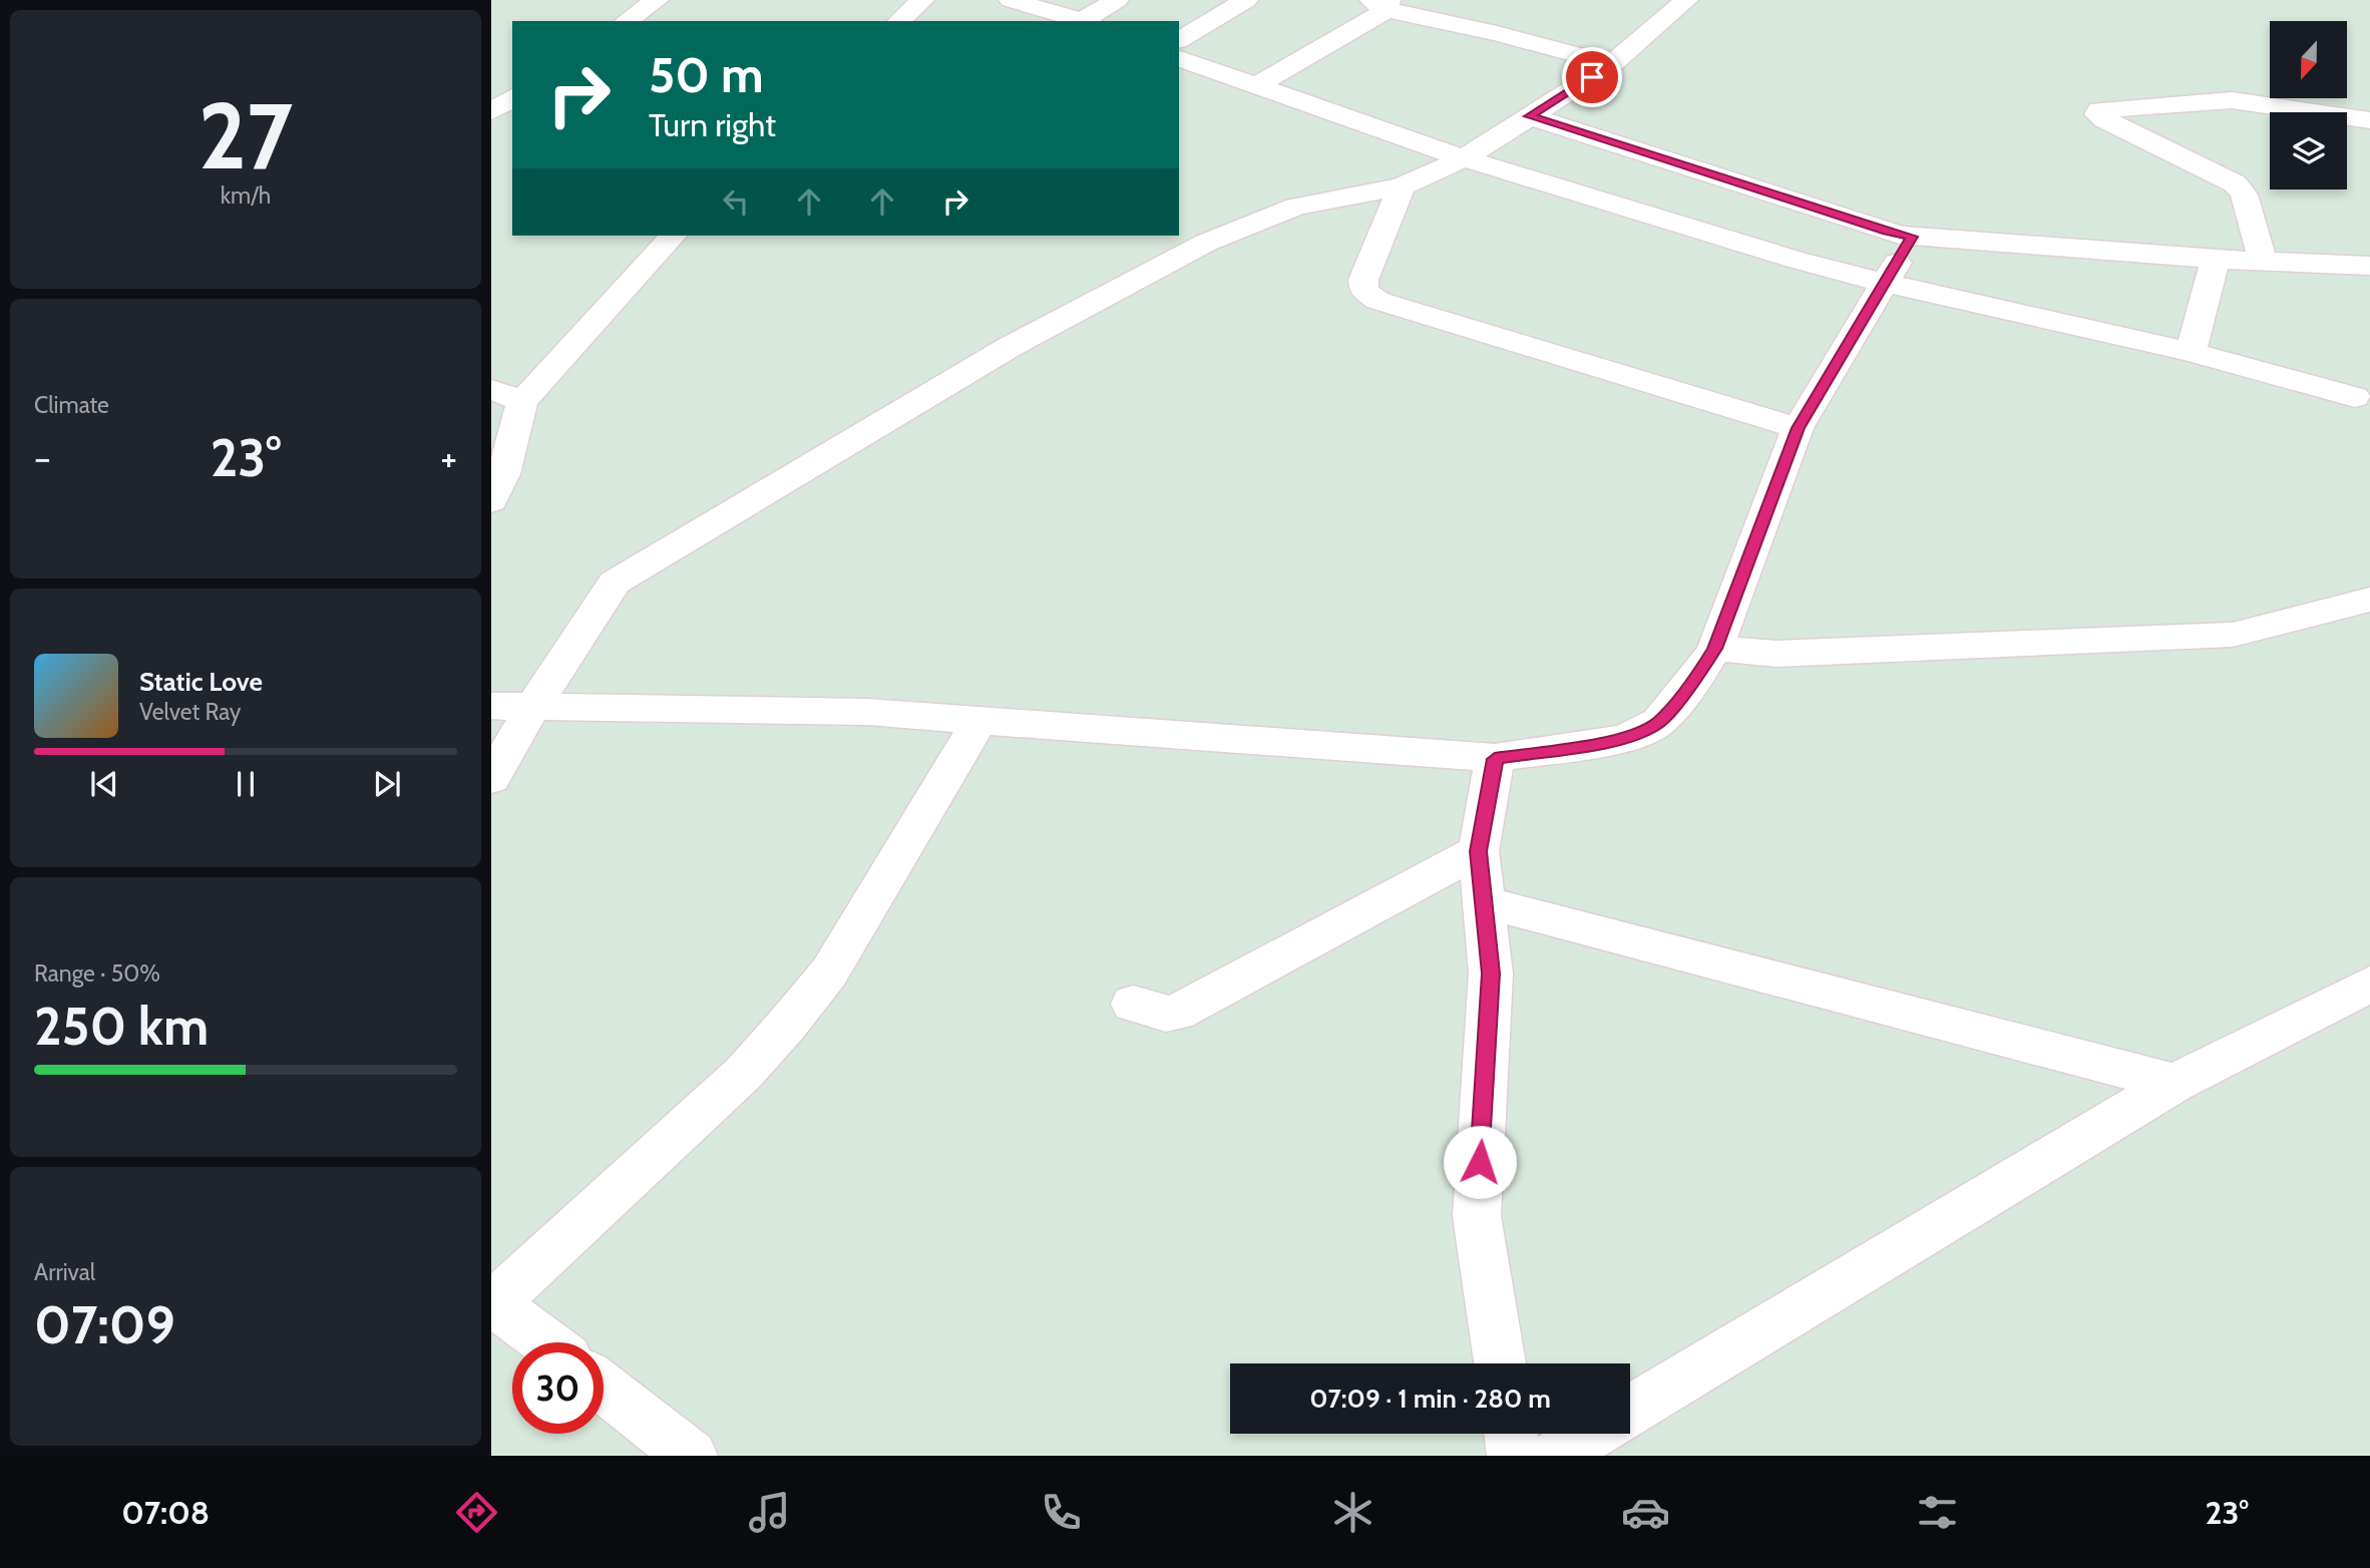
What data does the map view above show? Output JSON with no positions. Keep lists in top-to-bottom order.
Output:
{
  "north": "bottom",
  "page": {
    "tile": [
      ["27", "km/h"],
      "Climate",
      ["Range · 50%", "250 km"],
      ["Arrival", "07:09"]
    ],
    "turn": ["50 m", "Turn right"],
    "heat": ["−", "23°", "+"],
    "song": ["Static Love", "Velvet Ray"],
    "limit": "30",
    "trip": "07:09 · 1 min · 280 m",
    "tabs": ["07:08", "23°"]
  }
}
